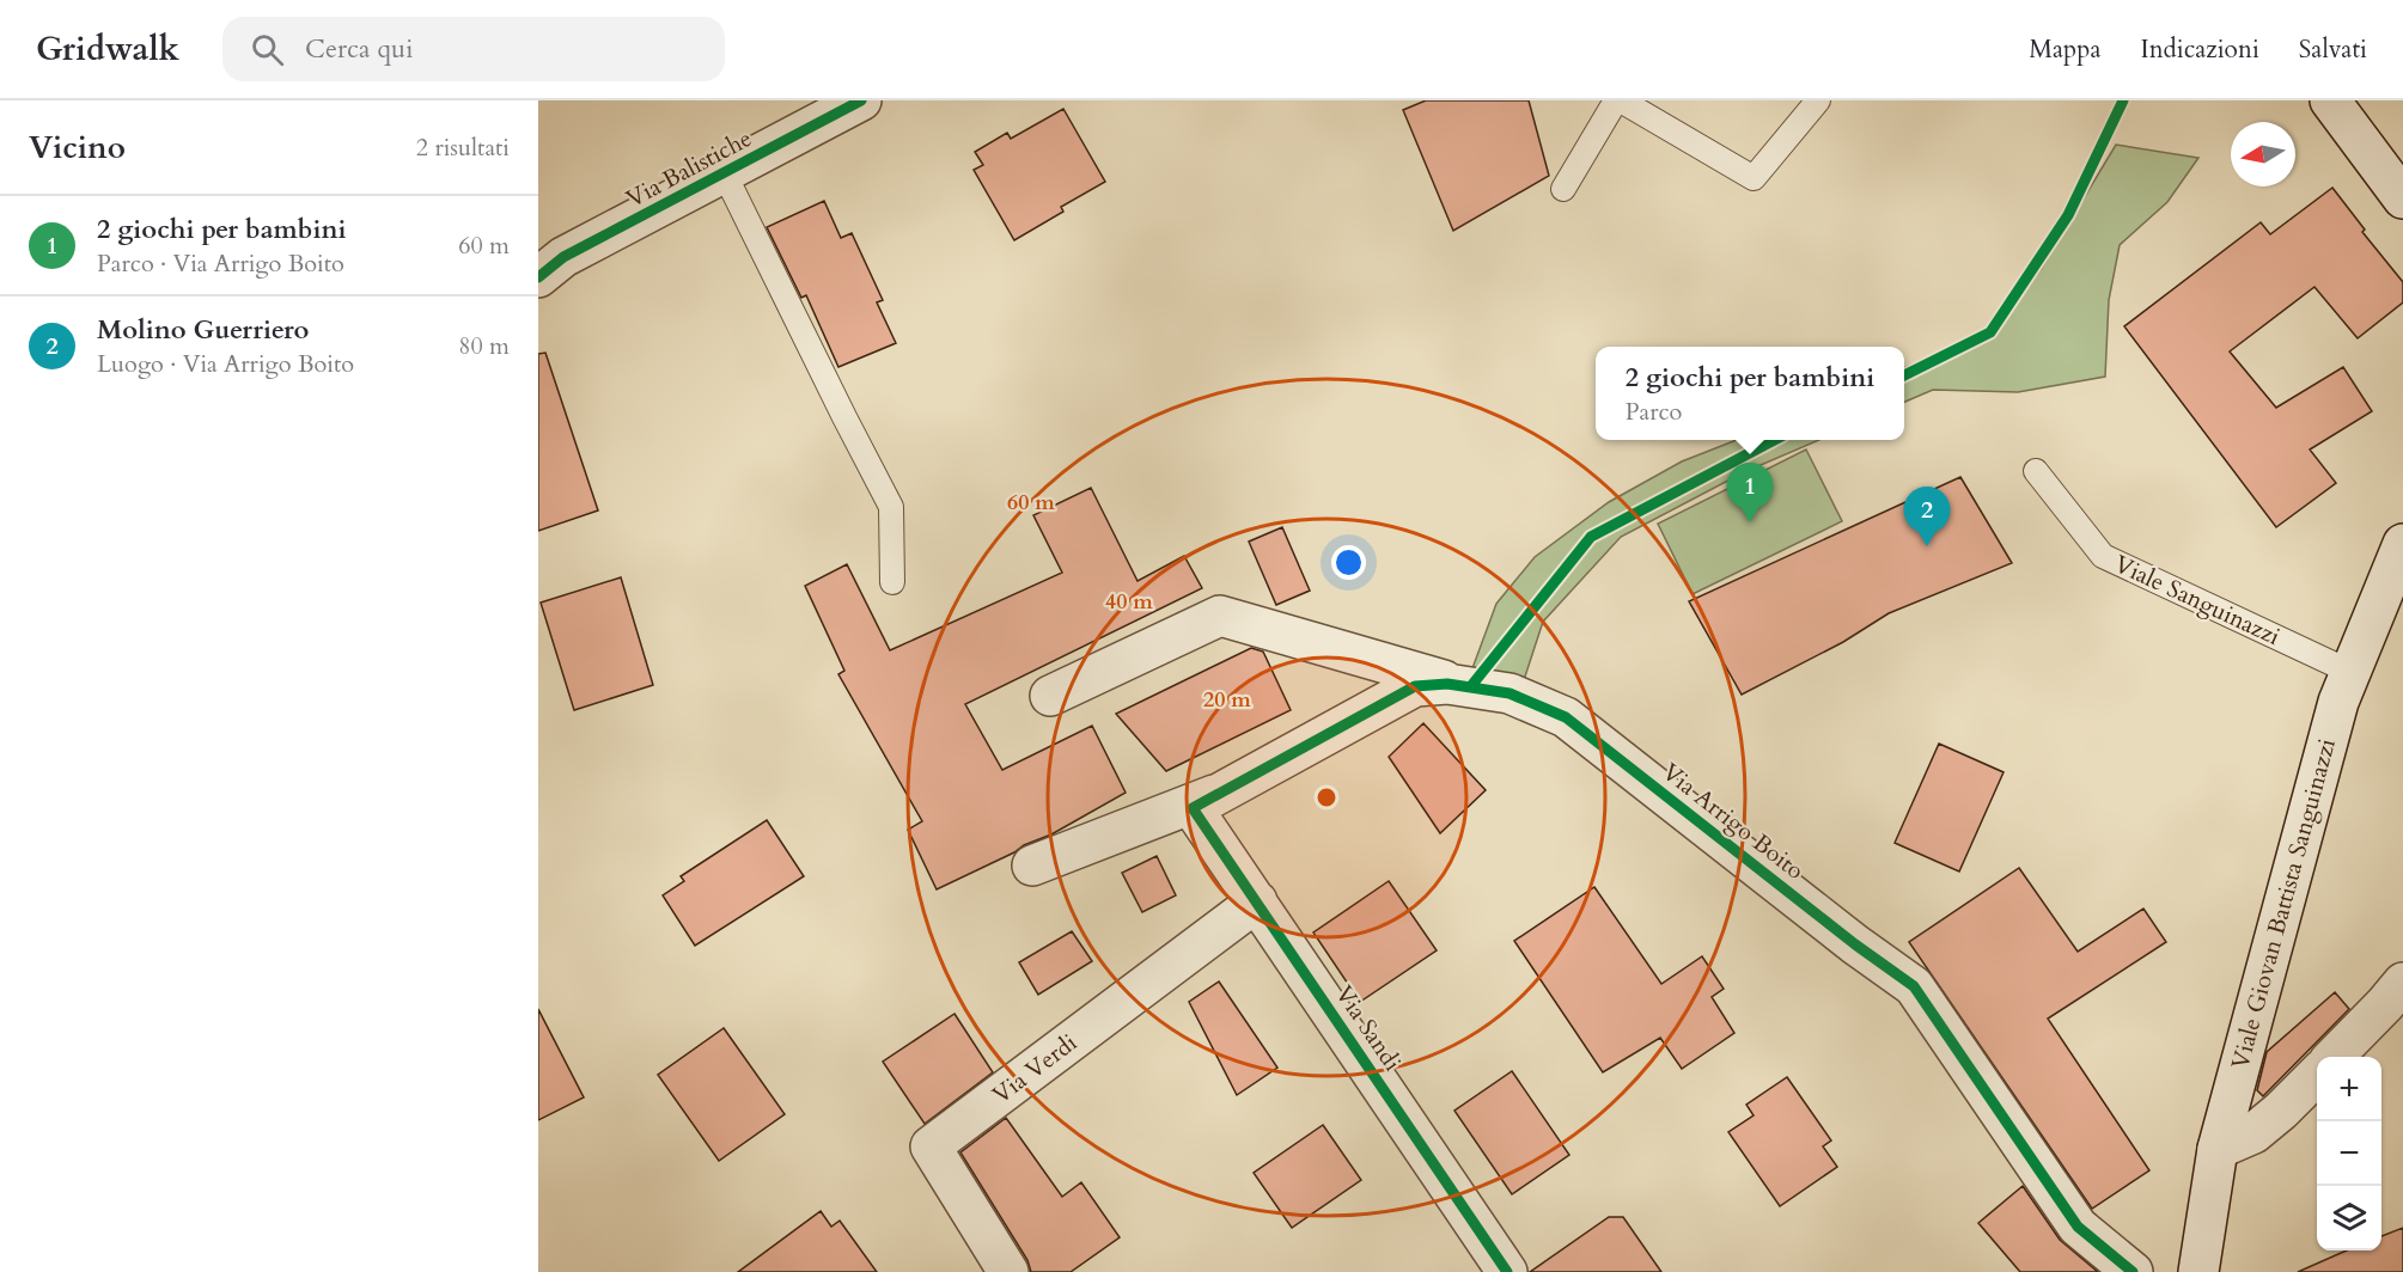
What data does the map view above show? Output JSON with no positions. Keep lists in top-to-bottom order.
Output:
{
  "streets": {
    "street": [
      "Via Balistiche",
      "Via Arrigo Boito",
      "Viale Giovan Battista Sanguinazzi",
      "Via Sandi",
      "Via Verdi"
    ],
    "lane": ["Viale Sanguinazzi"]
  },
  "crossings": [
    ["Viale Sanguinazzi", "Viale Giovan Battista Sanguinazzi"],
    ["Via Arrigo Boito", "Via Sandi"],
    ["Via Sandi", "Via Verdi"]
  ],
  "north": "left",
  "page": {
    "header": "Gridwalk",
    "search": "Cerca qui",
    "nav": ["Mappa", "Indicazioni", "Salvati"],
    "heading": ["Vicino", "2 risultati"],
    "list": [
      {
        "mark": "1",
        "name": "2 giochi per bambini",
        "note": "Parco · Via Arrigo Boito",
        "value": "60 m"
      },
      {
        "mark": "2",
        "name": "Molino Guerriero",
        "note": "Luogo · Via Arrigo Boito",
        "value": "80 m"
      }
    ],
    "popup": ["2 giochi per bambini", "Parco"],
    "pins": ["1", "2"],
    "map_buttons": ["+", "−"]
  },
  "rings": ["60 m", "40 m", "20 m"]
}
